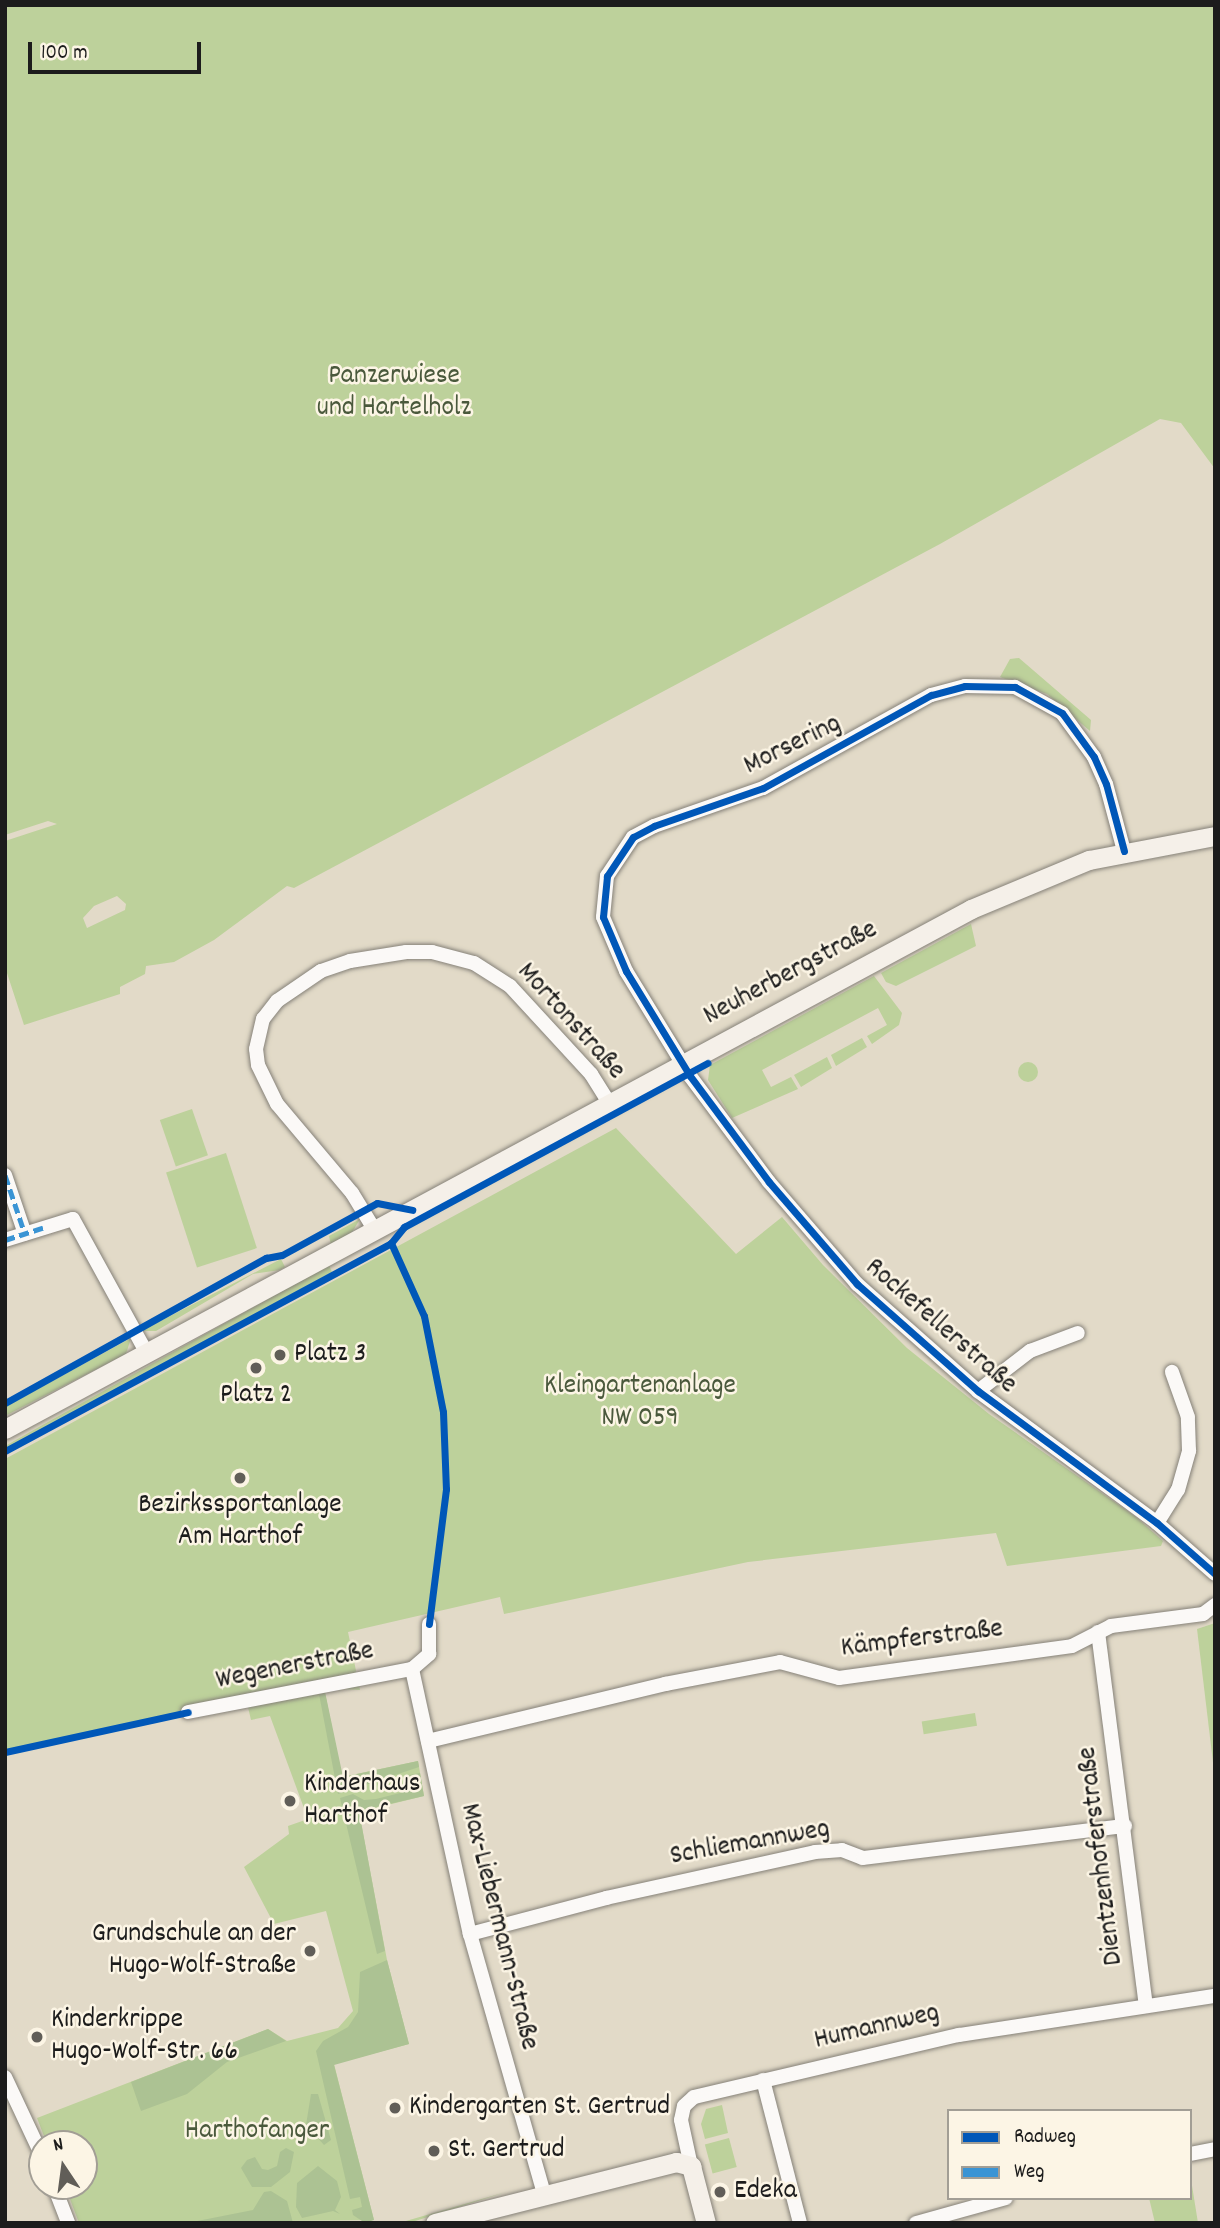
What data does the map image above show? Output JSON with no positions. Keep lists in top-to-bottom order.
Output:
{
  "streets": {
    "main road": ["Neuherbergstraße"],
    "street": [
      "Morsering",
      "Mortonstraße",
      "Rockefellerstraße",
      "Kämpferstraße",
      "Wegenerstraße",
      "Schliemannweg",
      "Dientzenhoferstraße",
      "Max-Liebermann-Straße",
      "Humannweg"
    ]
  },
  "crossings": [
    ["Morsering", "Neuherbergstraße"],
    ["Morsering", "Rockefellerstraße"],
    ["Neuherbergstraße", "Mortonstraße"],
    ["Neuherbergstraße", "Rockefellerstraße"],
    ["Kämpferstraße", "Dientzenhoferstraße"],
    ["Kämpferstraße", "Max-Liebermann-Straße"],
    ["Wegenerstraße", "Max-Liebermann-Straße"],
    ["Schliemannweg", "Dientzenhoferstraße"],
    ["Schliemannweg", "Max-Liebermann-Straße"],
    ["Dientzenhoferstraße", "Humannweg"]
  ],
  "parks": ["Panzerwiese und Hartelholz", "Kleingartenanlage NW 059", "Harthofanger"],
  "places": [
    "Platz 3",
    "Platz 2",
    "Bezirkssportanlage Am Harthof",
    "Kinderhaus Harthof",
    "Grundschule an der Hugo-Wolf-Straße",
    "Kinderkrippe Hugo-Wolf-Str. 66",
    "Kindergarten St. Gertrud",
    "St. Gertrud",
    "Edeka"
  ],
  "legend": ["Radweg", "Weg"],
  "scale_bar": "100 m",
  "north": "top"
}
